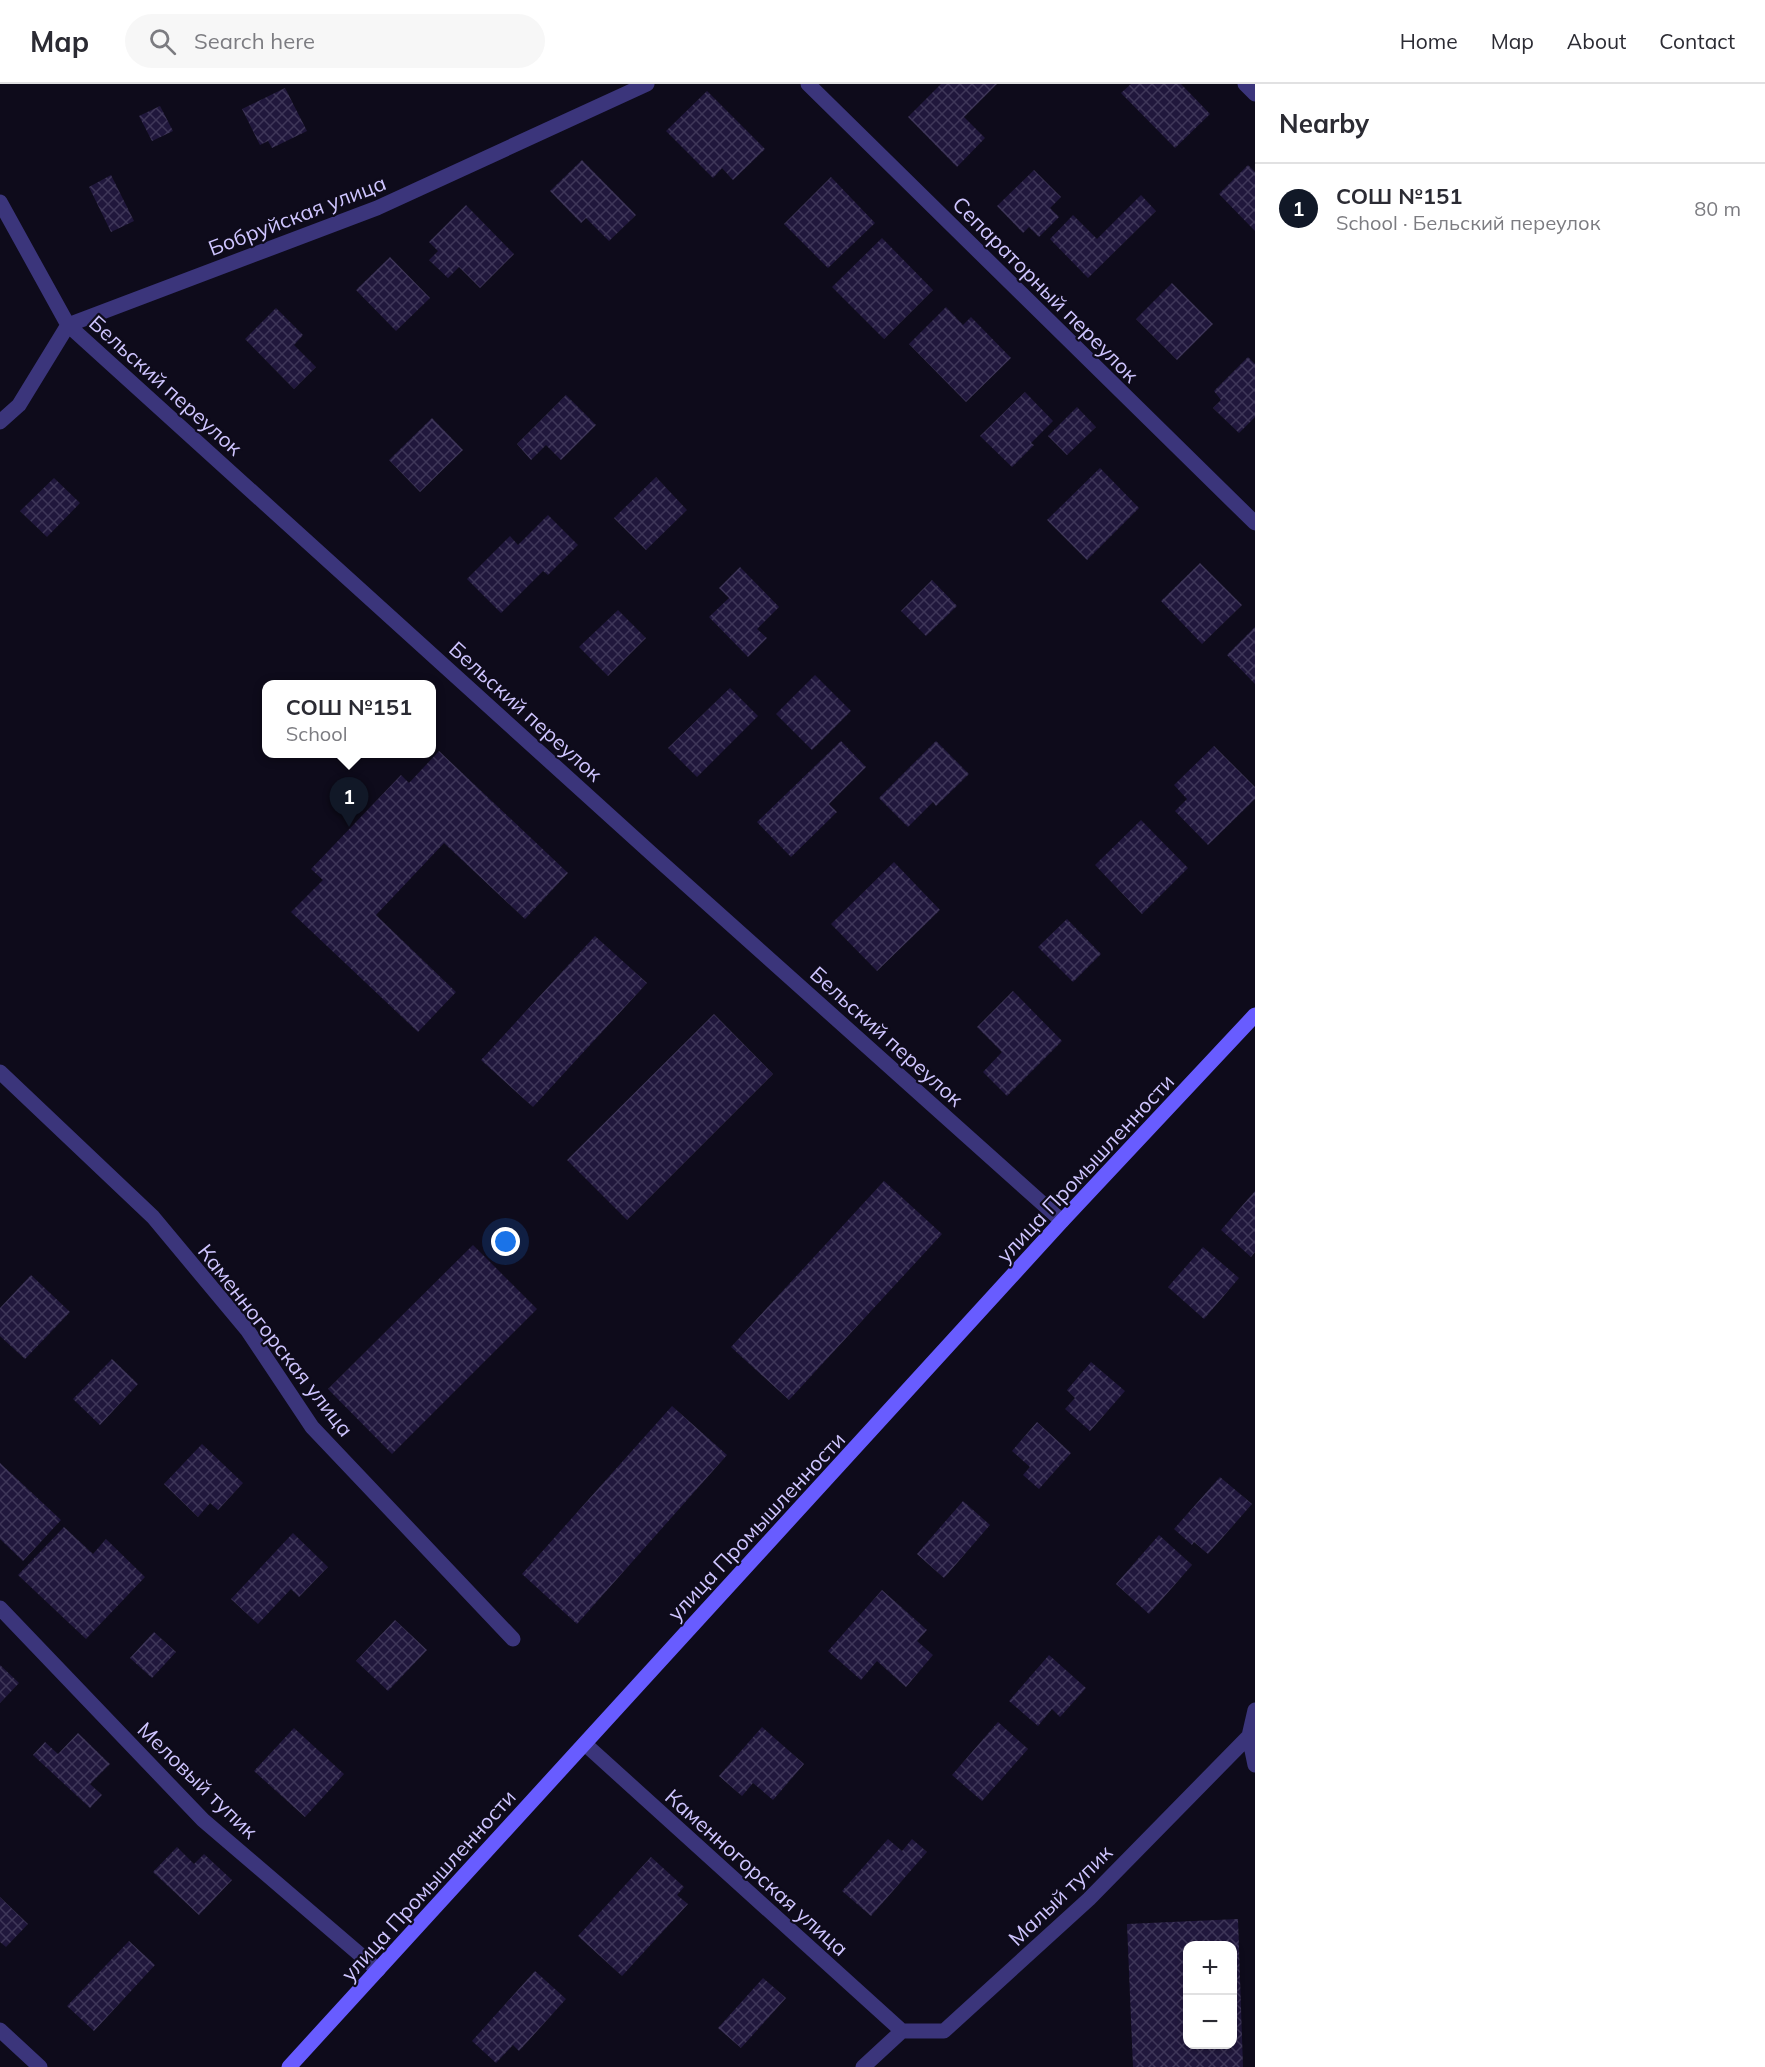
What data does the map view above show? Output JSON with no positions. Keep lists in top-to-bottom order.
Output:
{
  "streets": {
    "main road": ["улица Промышленности"],
    "street": [
      "Бобруйская улица",
      "Сепараторный переулок",
      "Бельский переулок",
      "Каменногорская улица",
      "Меловый тупик",
      "Малый тупик"
    ]
  },
  "crossings": [
    ["Бобруйская улица", "Бельский переулок"],
    ["Бельский переулок", "улица Промышленности"],
    ["улица Промышленности", "Каменногорская улица"],
    ["улица Промышленности", "Меловый тупик"],
    ["Каменногорская улица", "Малый тупик"]
  ],
  "page": {
    "header": "Map",
    "search": "Search here",
    "nav": [
      "Home",
      "Map",
      "About",
      "Contact"
    ],
    "heading": "Nearby",
    "list": [
      {
        "mark": "1",
        "name": "СОШ №151",
        "note": "School · Бельский переулок",
        "value": "80 m"
      }
    ],
    "popup": ["СОШ №151", "School"],
    "pins": "1",
    "map_buttons": ["+", "−"]
  }
}
